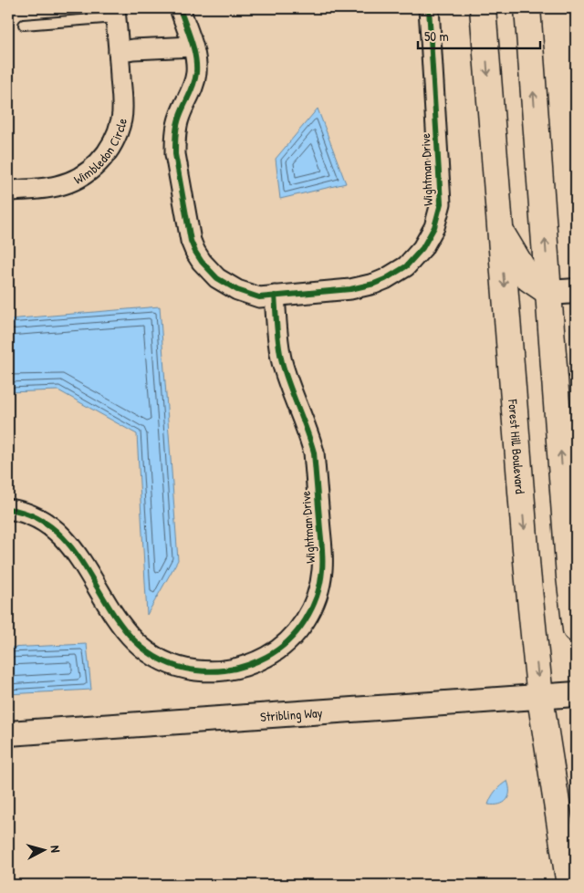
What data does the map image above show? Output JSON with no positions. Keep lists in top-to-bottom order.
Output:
{
  "streets": {
    "main road": ["Forest Hill Boulevard"],
    "street": ["Wimbledon Circle", "Wightman Drive", "Stribling Way"]
  },
  "crossings": [
    ["Forest Hill Boulevard", "Stribling Way"]
  ],
  "scale_bar": "50 m",
  "north": "right"
}
